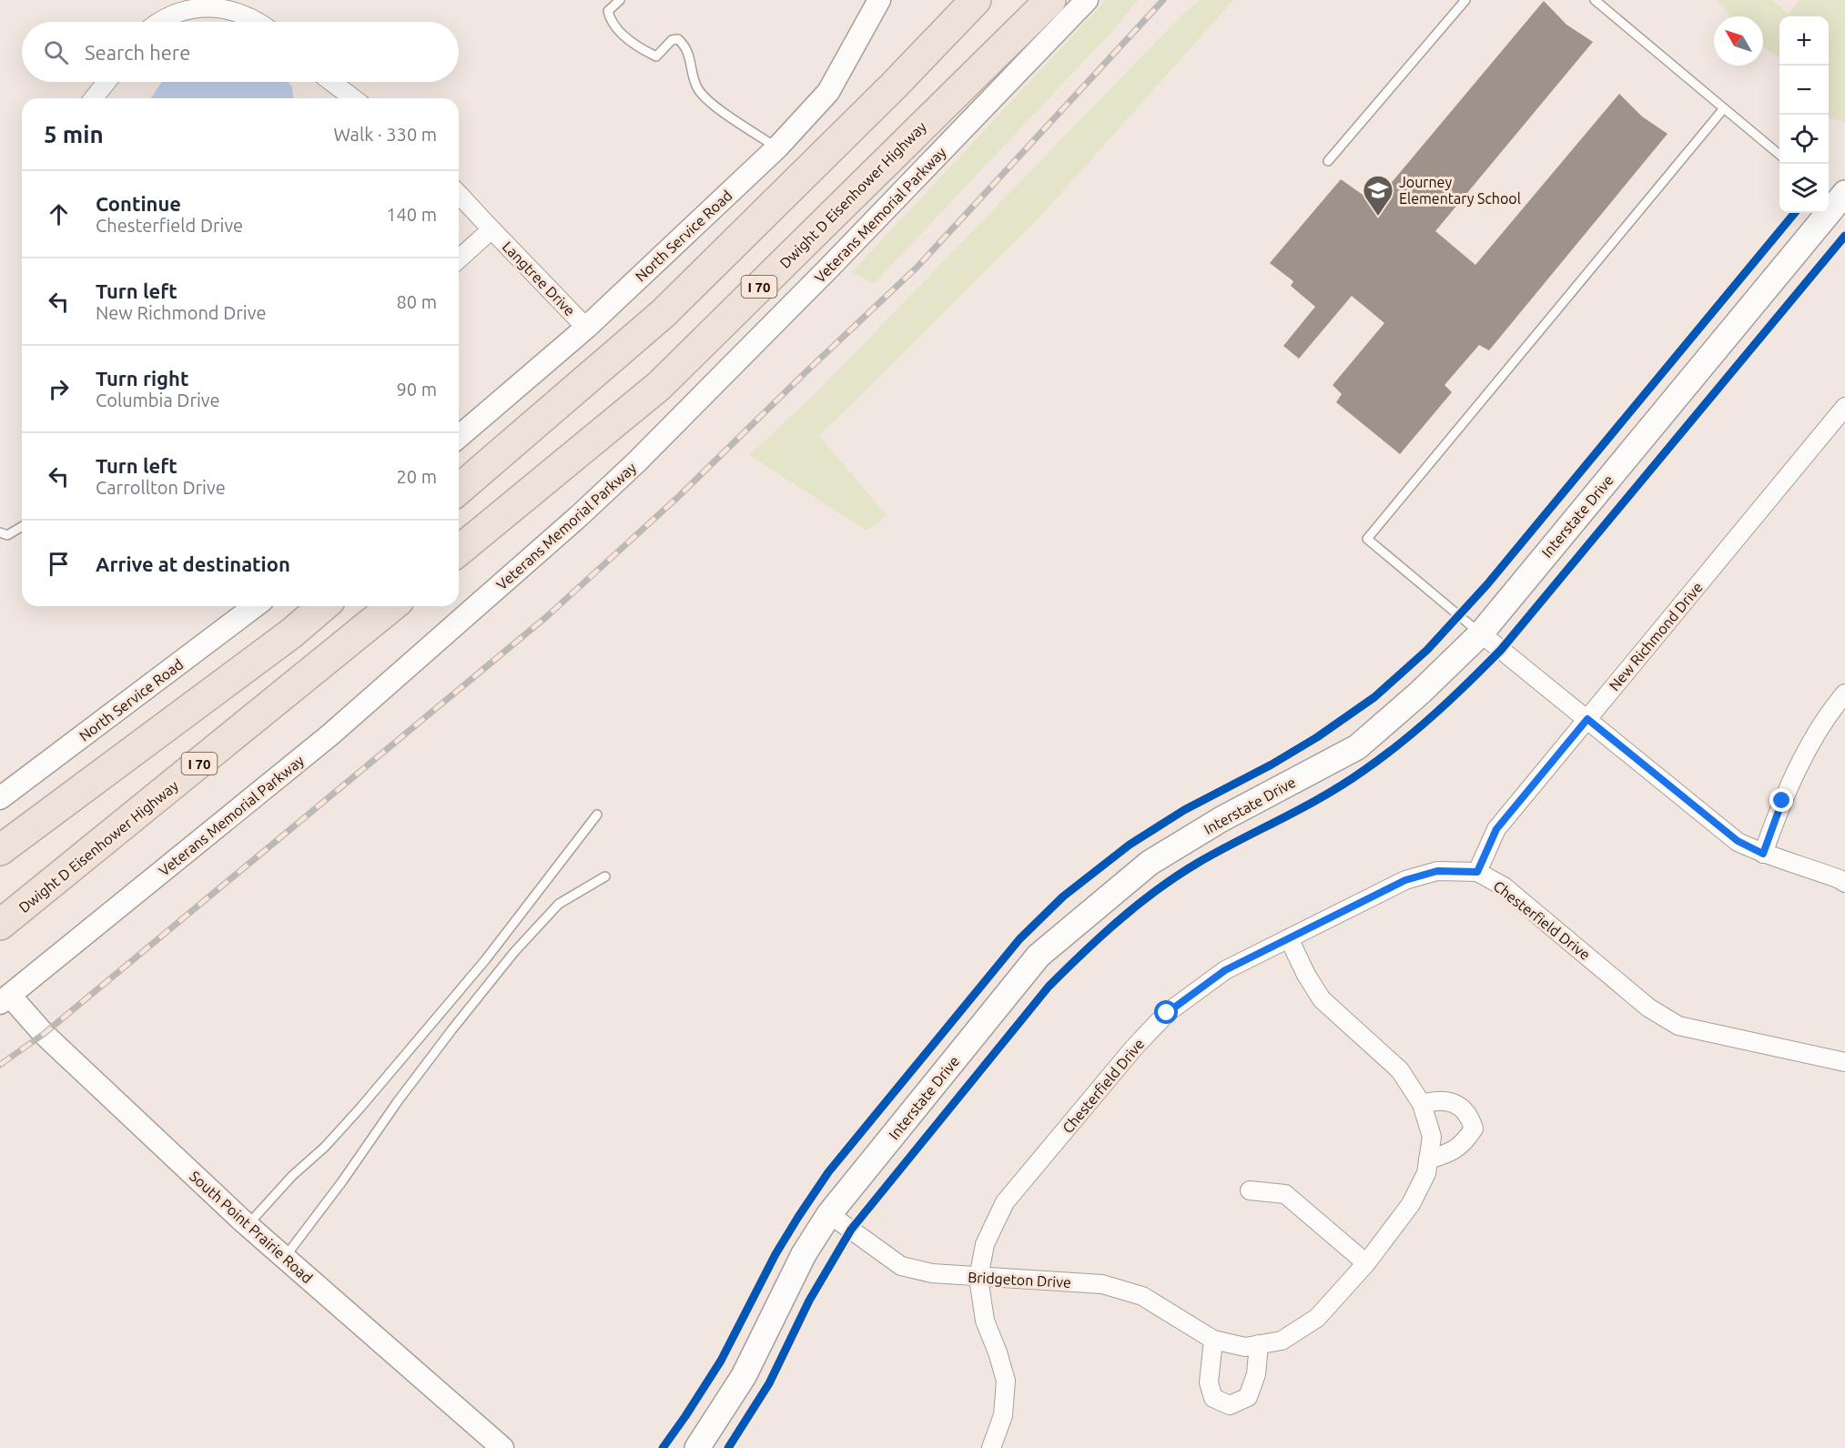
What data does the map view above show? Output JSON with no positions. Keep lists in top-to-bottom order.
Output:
{
  "streets": {
    "highway": ["Dwight D Eisenhower Highway", "I 70"],
    "main road": ["Interstate Drive"],
    "street": [
      "Veterans Memorial Parkway",
      "North Service Road",
      "Langtree Drive",
      "New Richmond Drive",
      "Chesterfield Drive",
      "South Point Prairie Road",
      "Bridgeton Drive"
    ]
  },
  "crossings": [
    ["Veterans Memorial Parkway", "South Point Prairie Road"],
    ["North Service Road", "Langtree Drive"],
    ["Interstate Drive", "Bridgeton Drive"],
    ["New Richmond Drive", "Chesterfield Drive"],
    ["Chesterfield Drive", "Bridgeton Drive"]
  ],
  "places": {
    "school or university": ["Journey Elementary School"]
  },
  "north": "top left",
  "page": {
    "map_buttons": ["+", "−"],
    "search": "Search here",
    "heading": ["5 min", "Walk · 330 m"],
    "list": [
      ["Continue", "Chesterfield Drive", "140 m"],
      ["Turn left", "New Richmond Drive", "80 m"],
      ["Turn right", "Columbia Drive", "90 m"],
      ["Turn left", "Carrollton Drive", "20 m"],
      "Arrive at destination"
    ]
  }
}
